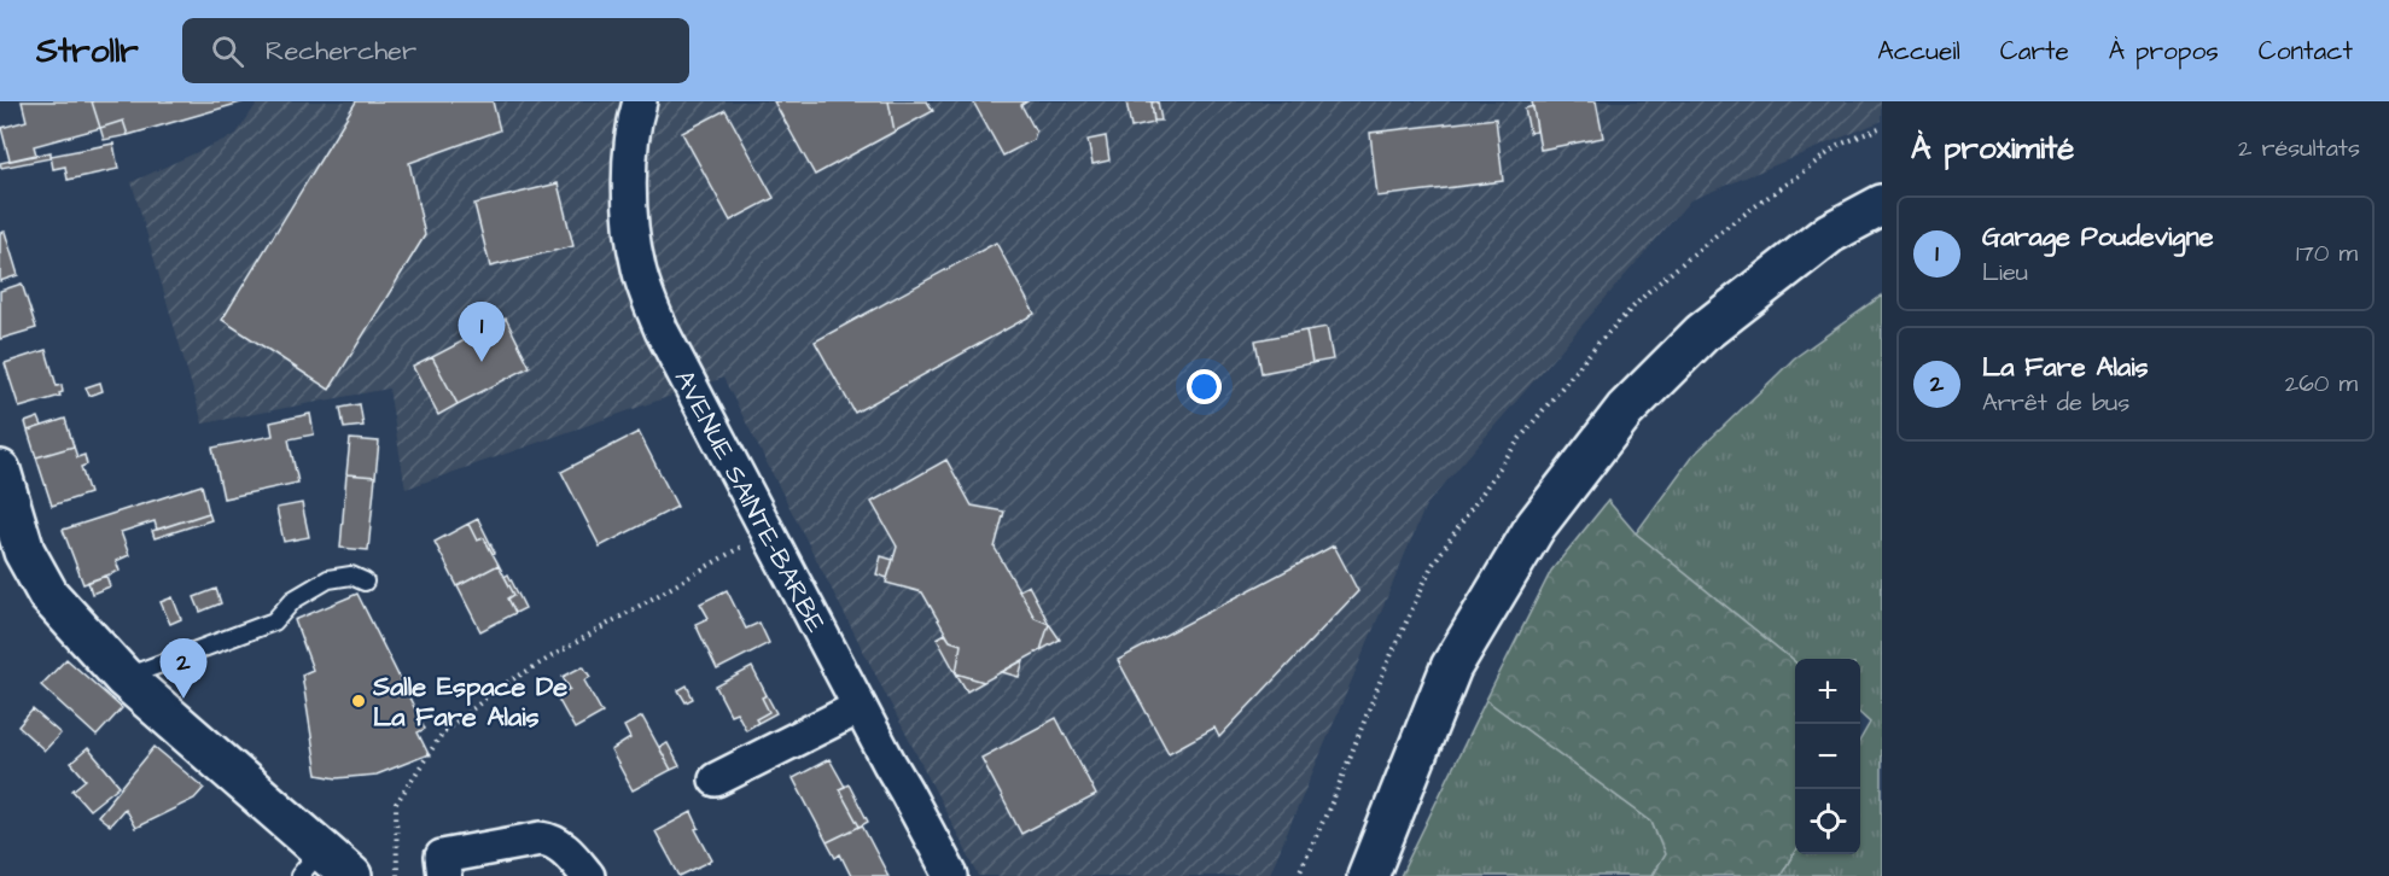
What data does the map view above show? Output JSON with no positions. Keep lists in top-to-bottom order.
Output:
{
  "streets": {
    "street": ["AVENUE SAINTE-BARBE"]
  },
  "places": ["Salle Espace De La Fare Alais"],
  "page": {
    "header": "Strollr",
    "search": "Rechercher",
    "nav": [
      "Accueil",
      "Carte",
      "À propos",
      "Contact"
    ],
    "heading": ["À proximité", "2 résultats"],
    "list": [
      {
        "mark": "1",
        "name": "Garage Poudevigne",
        "note": "Lieu",
        "value": "170 m"
      },
      {
        "mark": "2",
        "name": "La Fare Alais",
        "note": "Arrêt de bus",
        "value": "260 m"
      }
    ],
    "pins": ["1", "2"],
    "map_buttons": ["+", "−"]
  }
}
